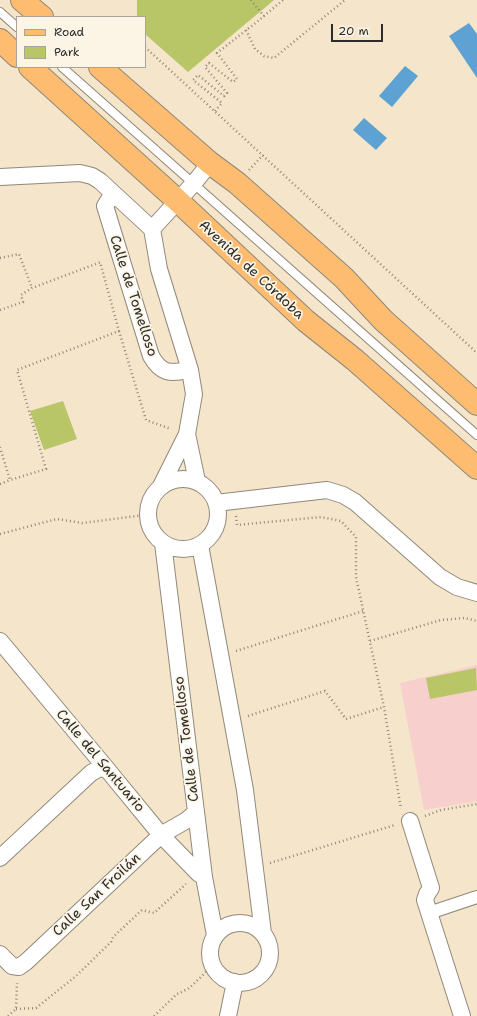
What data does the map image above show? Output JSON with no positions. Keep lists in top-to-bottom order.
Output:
{
  "streets": {
    "main road": ["Avenida de Córdoba"],
    "street": ["Calle de Tomelloso", "Calle del Santuario", "Calle San Froilán"]
  },
  "crossings": [
    ["Calle de Tomelloso", "Calle del Santuario"],
    ["Calle de Tomelloso", "Calle San Froilán"],
    ["Calle del Santuario", "Calle San Froilán"]
  ],
  "legend": ["Road", "Park"],
  "scale_bar": "20 m"
}
